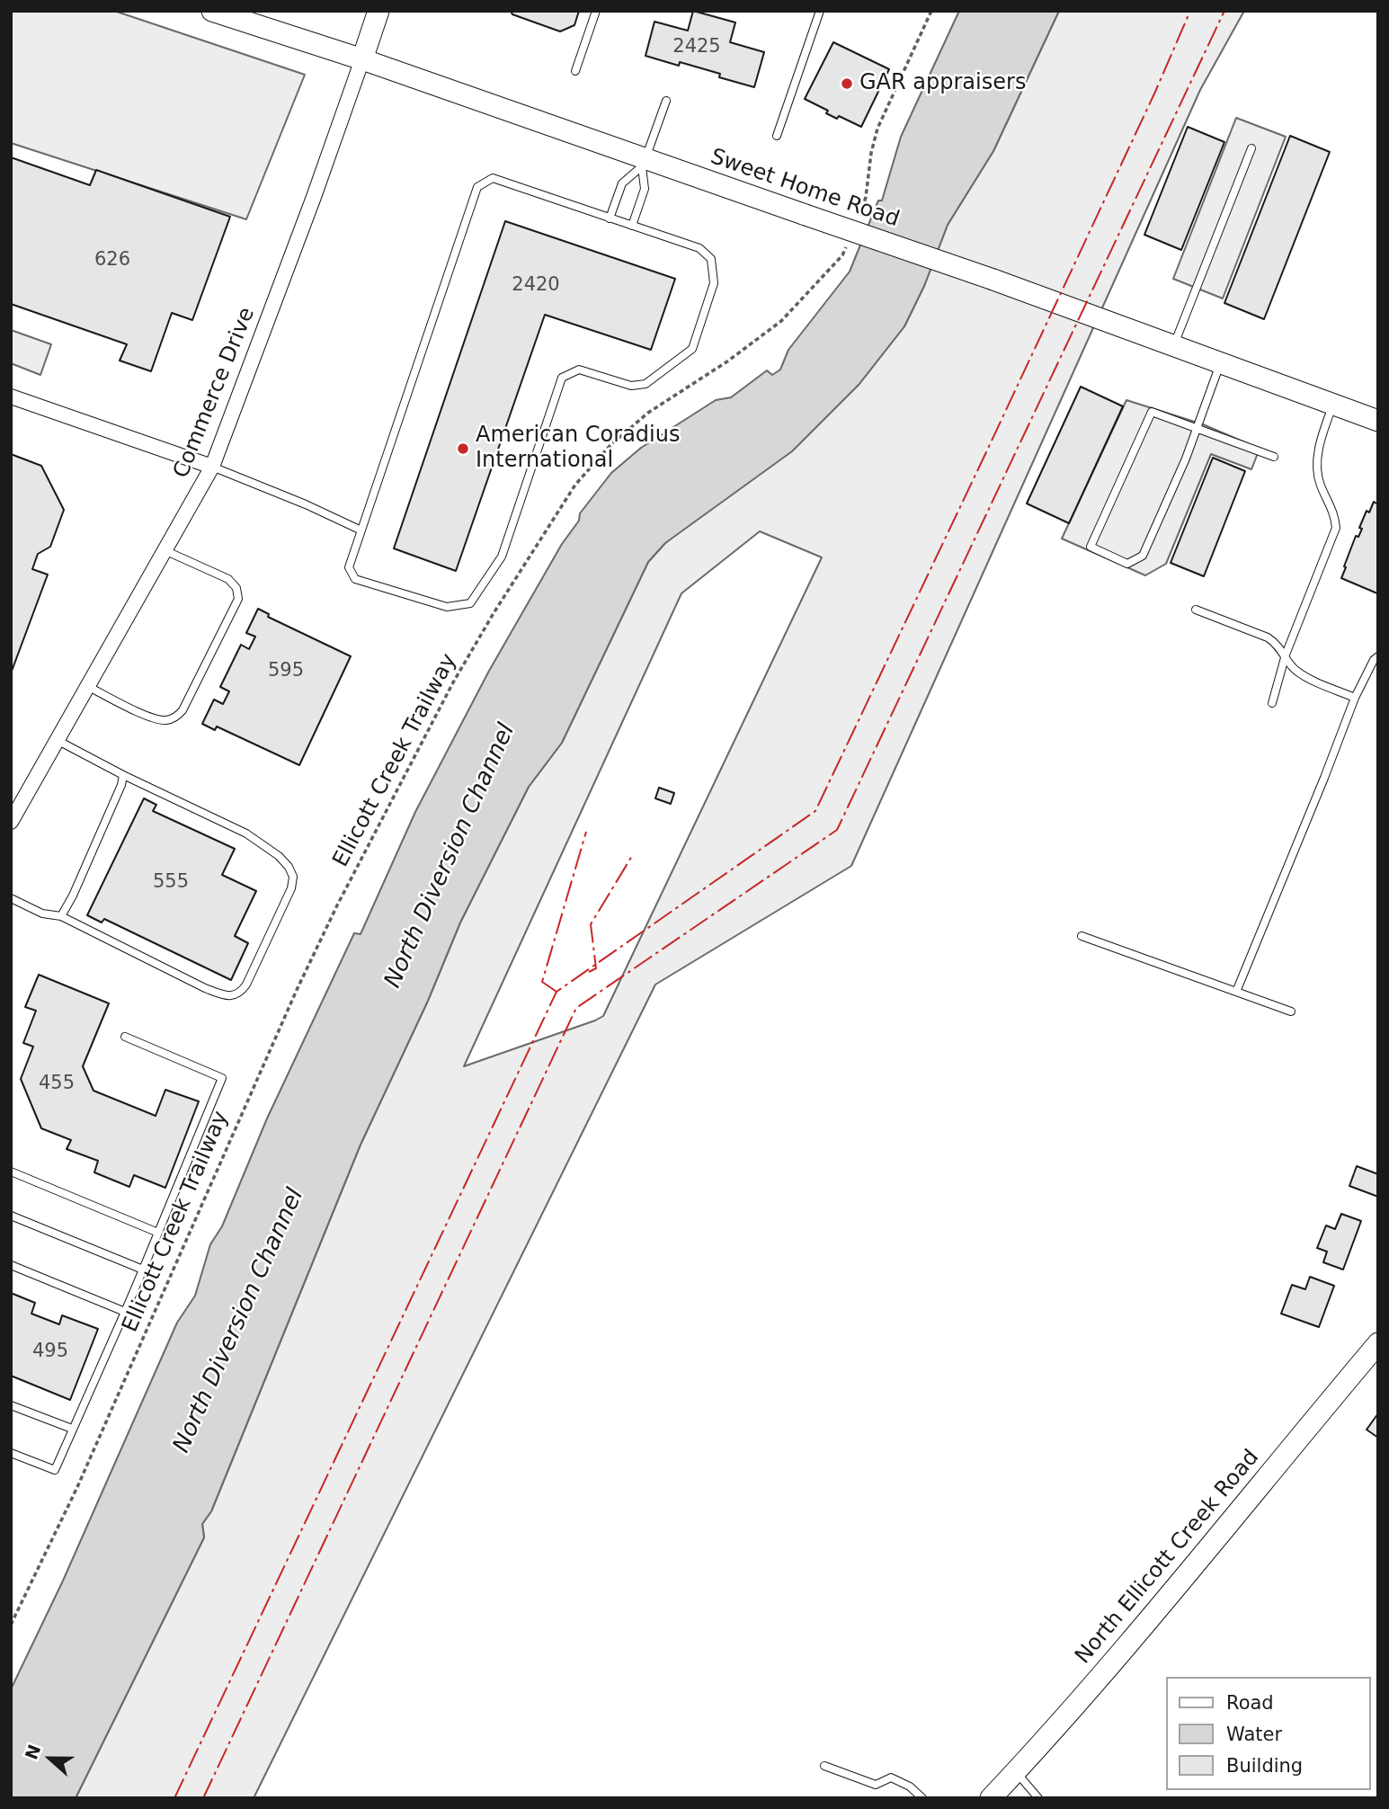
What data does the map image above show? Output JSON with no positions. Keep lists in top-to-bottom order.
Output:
{
  "streets": {
    "main road": ["Sweet Home Road", "North Ellicott Creek Road"],
    "street": ["Commerce Drive"],
    "path": ["Ellicott Creek Trailway"]
  },
  "crossings": [
    ["Sweet Home Road", "Commerce Drive"]
  ],
  "water": ["North Diversion Channel"],
  "places": ["GAR appraisers", "American Coradius International"],
  "house_numbers": [
    "2425",
    "626",
    "2420",
    "595",
    "555",
    "455",
    "495"
  ],
  "legend": ["Road", "Water", "Building"],
  "north": "left"
}
